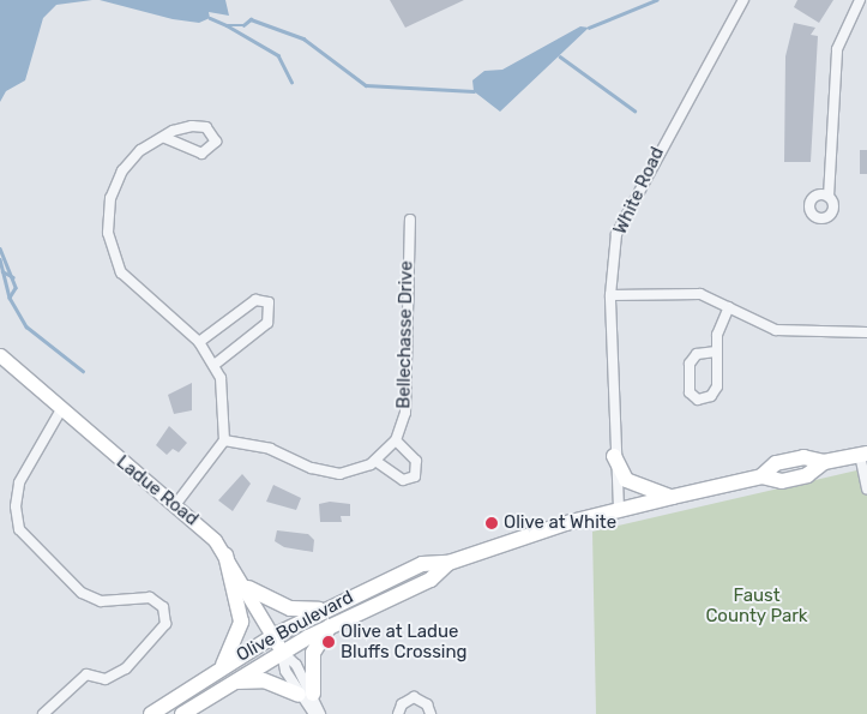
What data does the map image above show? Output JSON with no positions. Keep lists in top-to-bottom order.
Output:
{
  "streets": {
    "main road": ["Ladue Road", "Olive Boulevard"],
    "street": ["White Road", "Bellechasse Drive"]
  },
  "crossings": [
    ["White Road", "Olive Boulevard"],
    ["Ladue Road", "Olive Boulevard"]
  ],
  "parks": ["Faust County Park"],
  "places": ["Olive at White", "Olive at Ladue Bluffs Crossing"]
}
